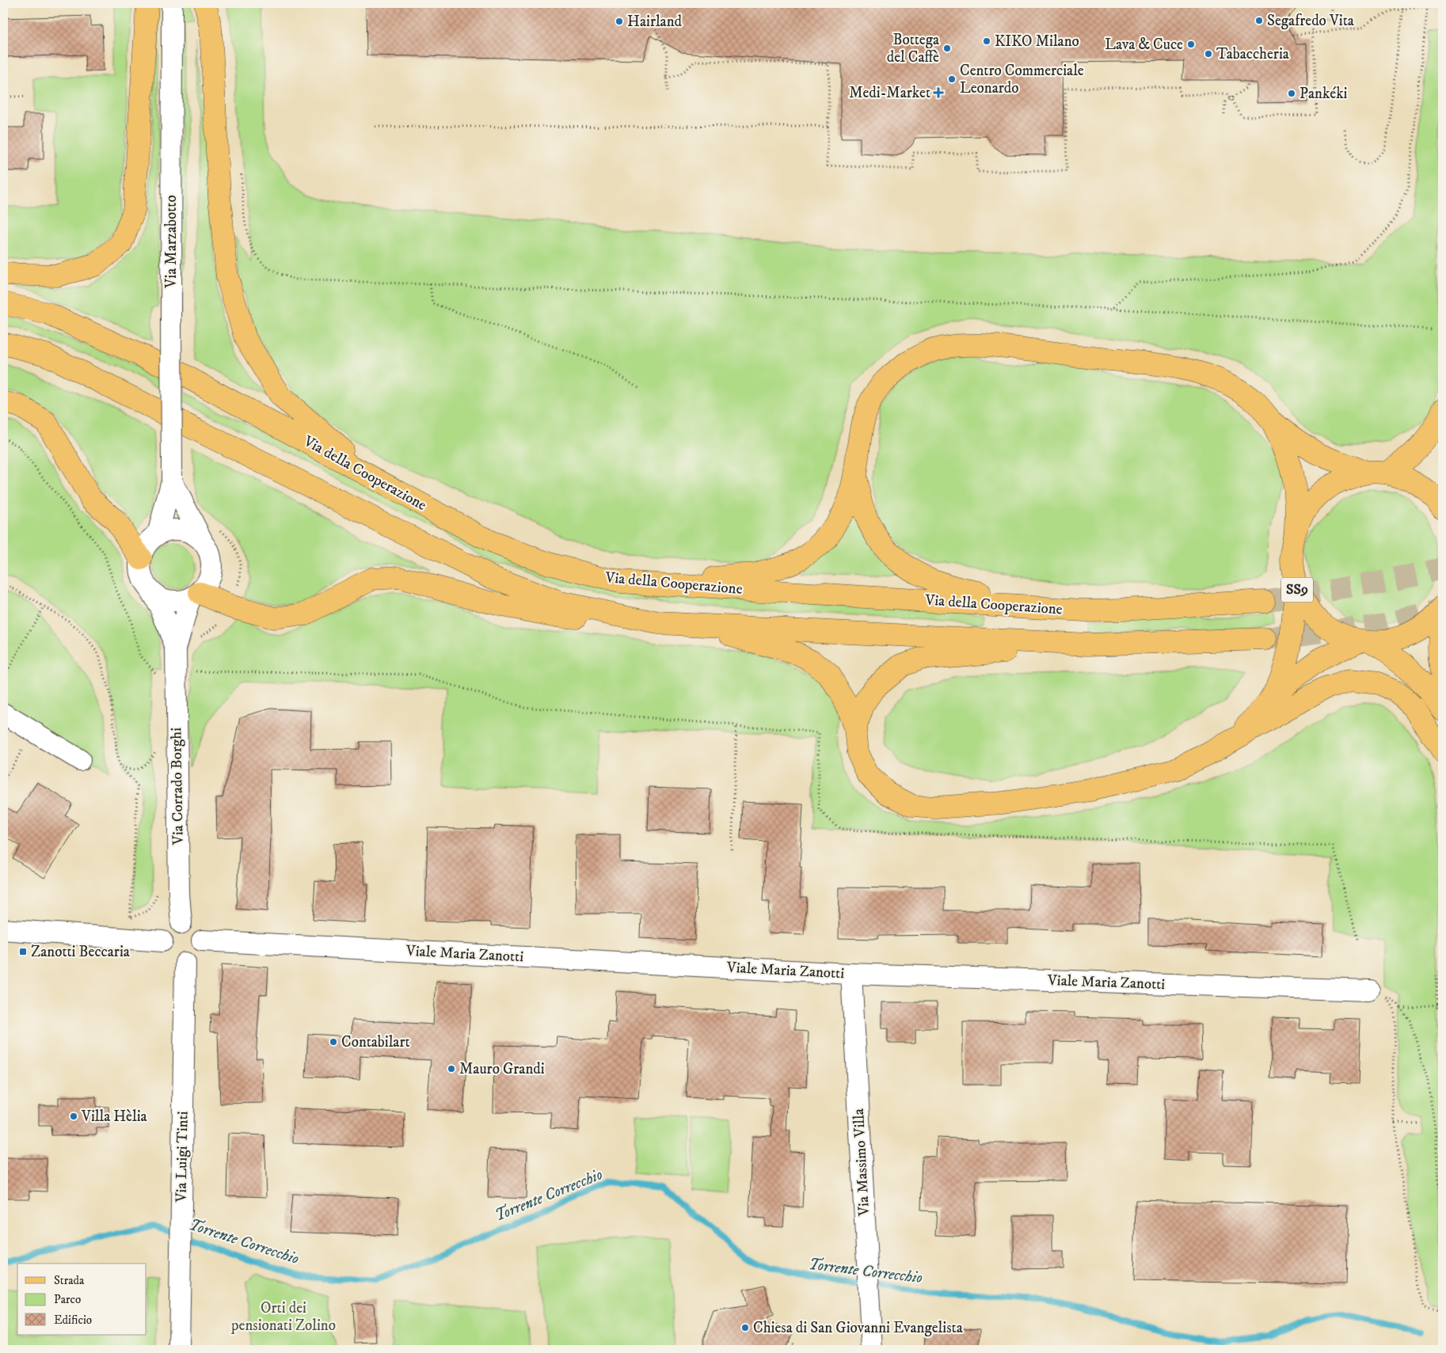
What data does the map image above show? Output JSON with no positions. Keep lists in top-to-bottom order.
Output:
{
  "streets": {
    "main road": ["Via della Cooperazione", "SS9"],
    "street": [
      "Via Marzabotto",
      "Via Corrado Borghi",
      "Viale Maria Zanotti",
      "Via Luigi Tinti",
      "Via Massimo Villa"
    ]
  },
  "crossings": [
    ["Via Marzabotto", "Via Corrado Borghi"],
    ["Via Corrado Borghi", "Viale Maria Zanotti"],
    ["Via Corrado Borghi", "Via Luigi Tinti"],
    ["Viale Maria Zanotti", "Via Luigi Tinti"],
    ["Viale Maria Zanotti", "Via Massimo Villa"]
  ],
  "water": ["Torrente Correcchio"],
  "parks": ["Orti dei pensionati Zolino"],
  "places": {
    "other": [
      "Segafredo Vita",
      "Hairland",
      "KIKO Milano",
      "Lava & Cuce",
      "Bottega del Caffè",
      "Tabaccheria",
      "Centro Commerciale Leonardo",
      "Pankéki",
      "Contabilart",
      "Mauro Grandi",
      "Villa Hèlia",
      "Chiesa di San Giovanni Evangelista"
    ],
    "health": ["Medi-Market"],
    "transit": ["Zanotti Beccaria"]
  },
  "legend": ["Strada", "Parco", "Edificio"]
}
